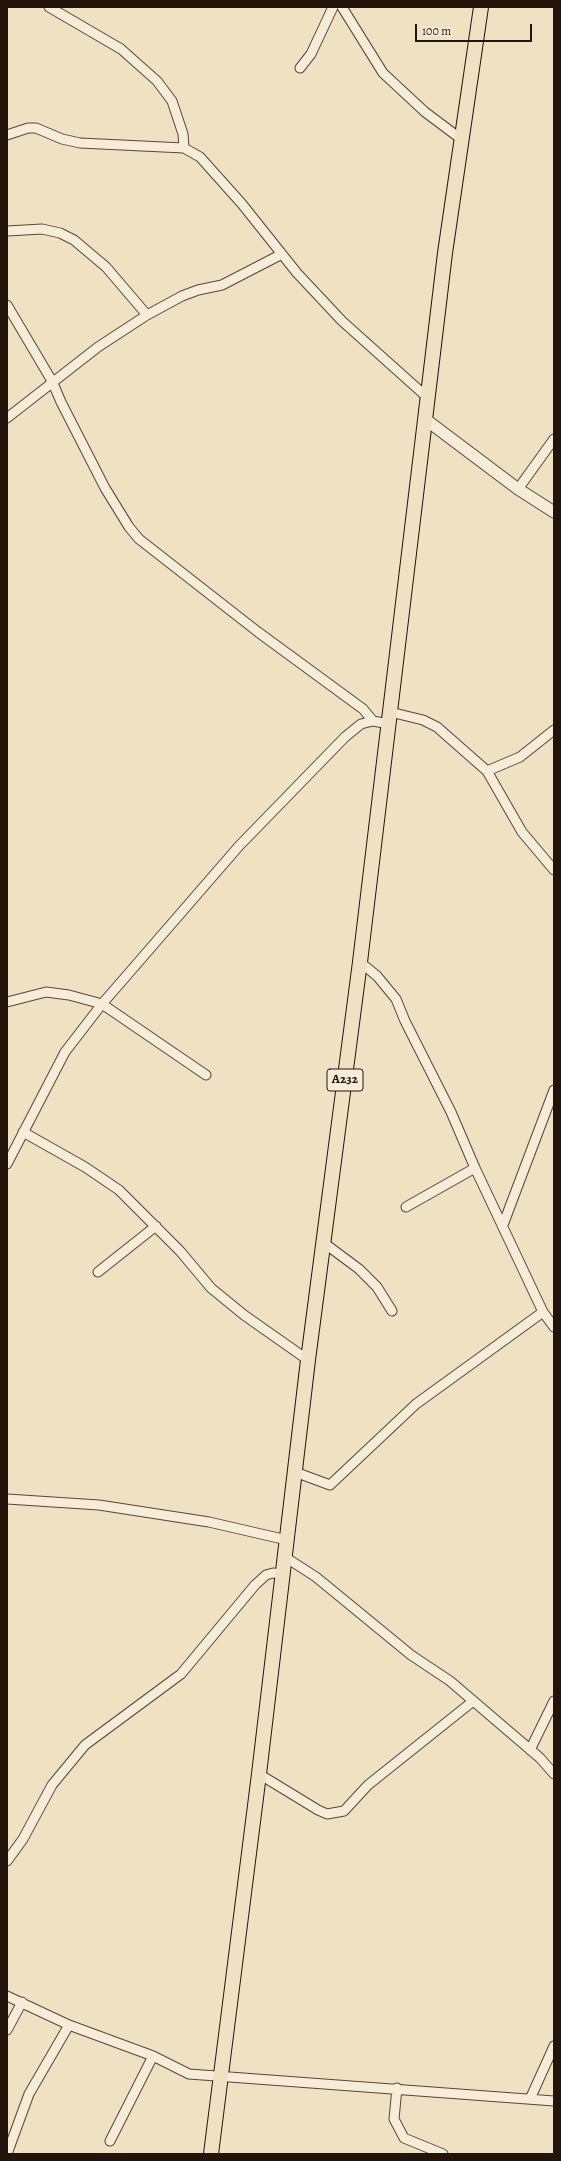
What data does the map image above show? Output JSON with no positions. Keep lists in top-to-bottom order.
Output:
{
  "streets": {
    "main road": ["A232"]
  },
  "scale_bar": "100 m"
}
